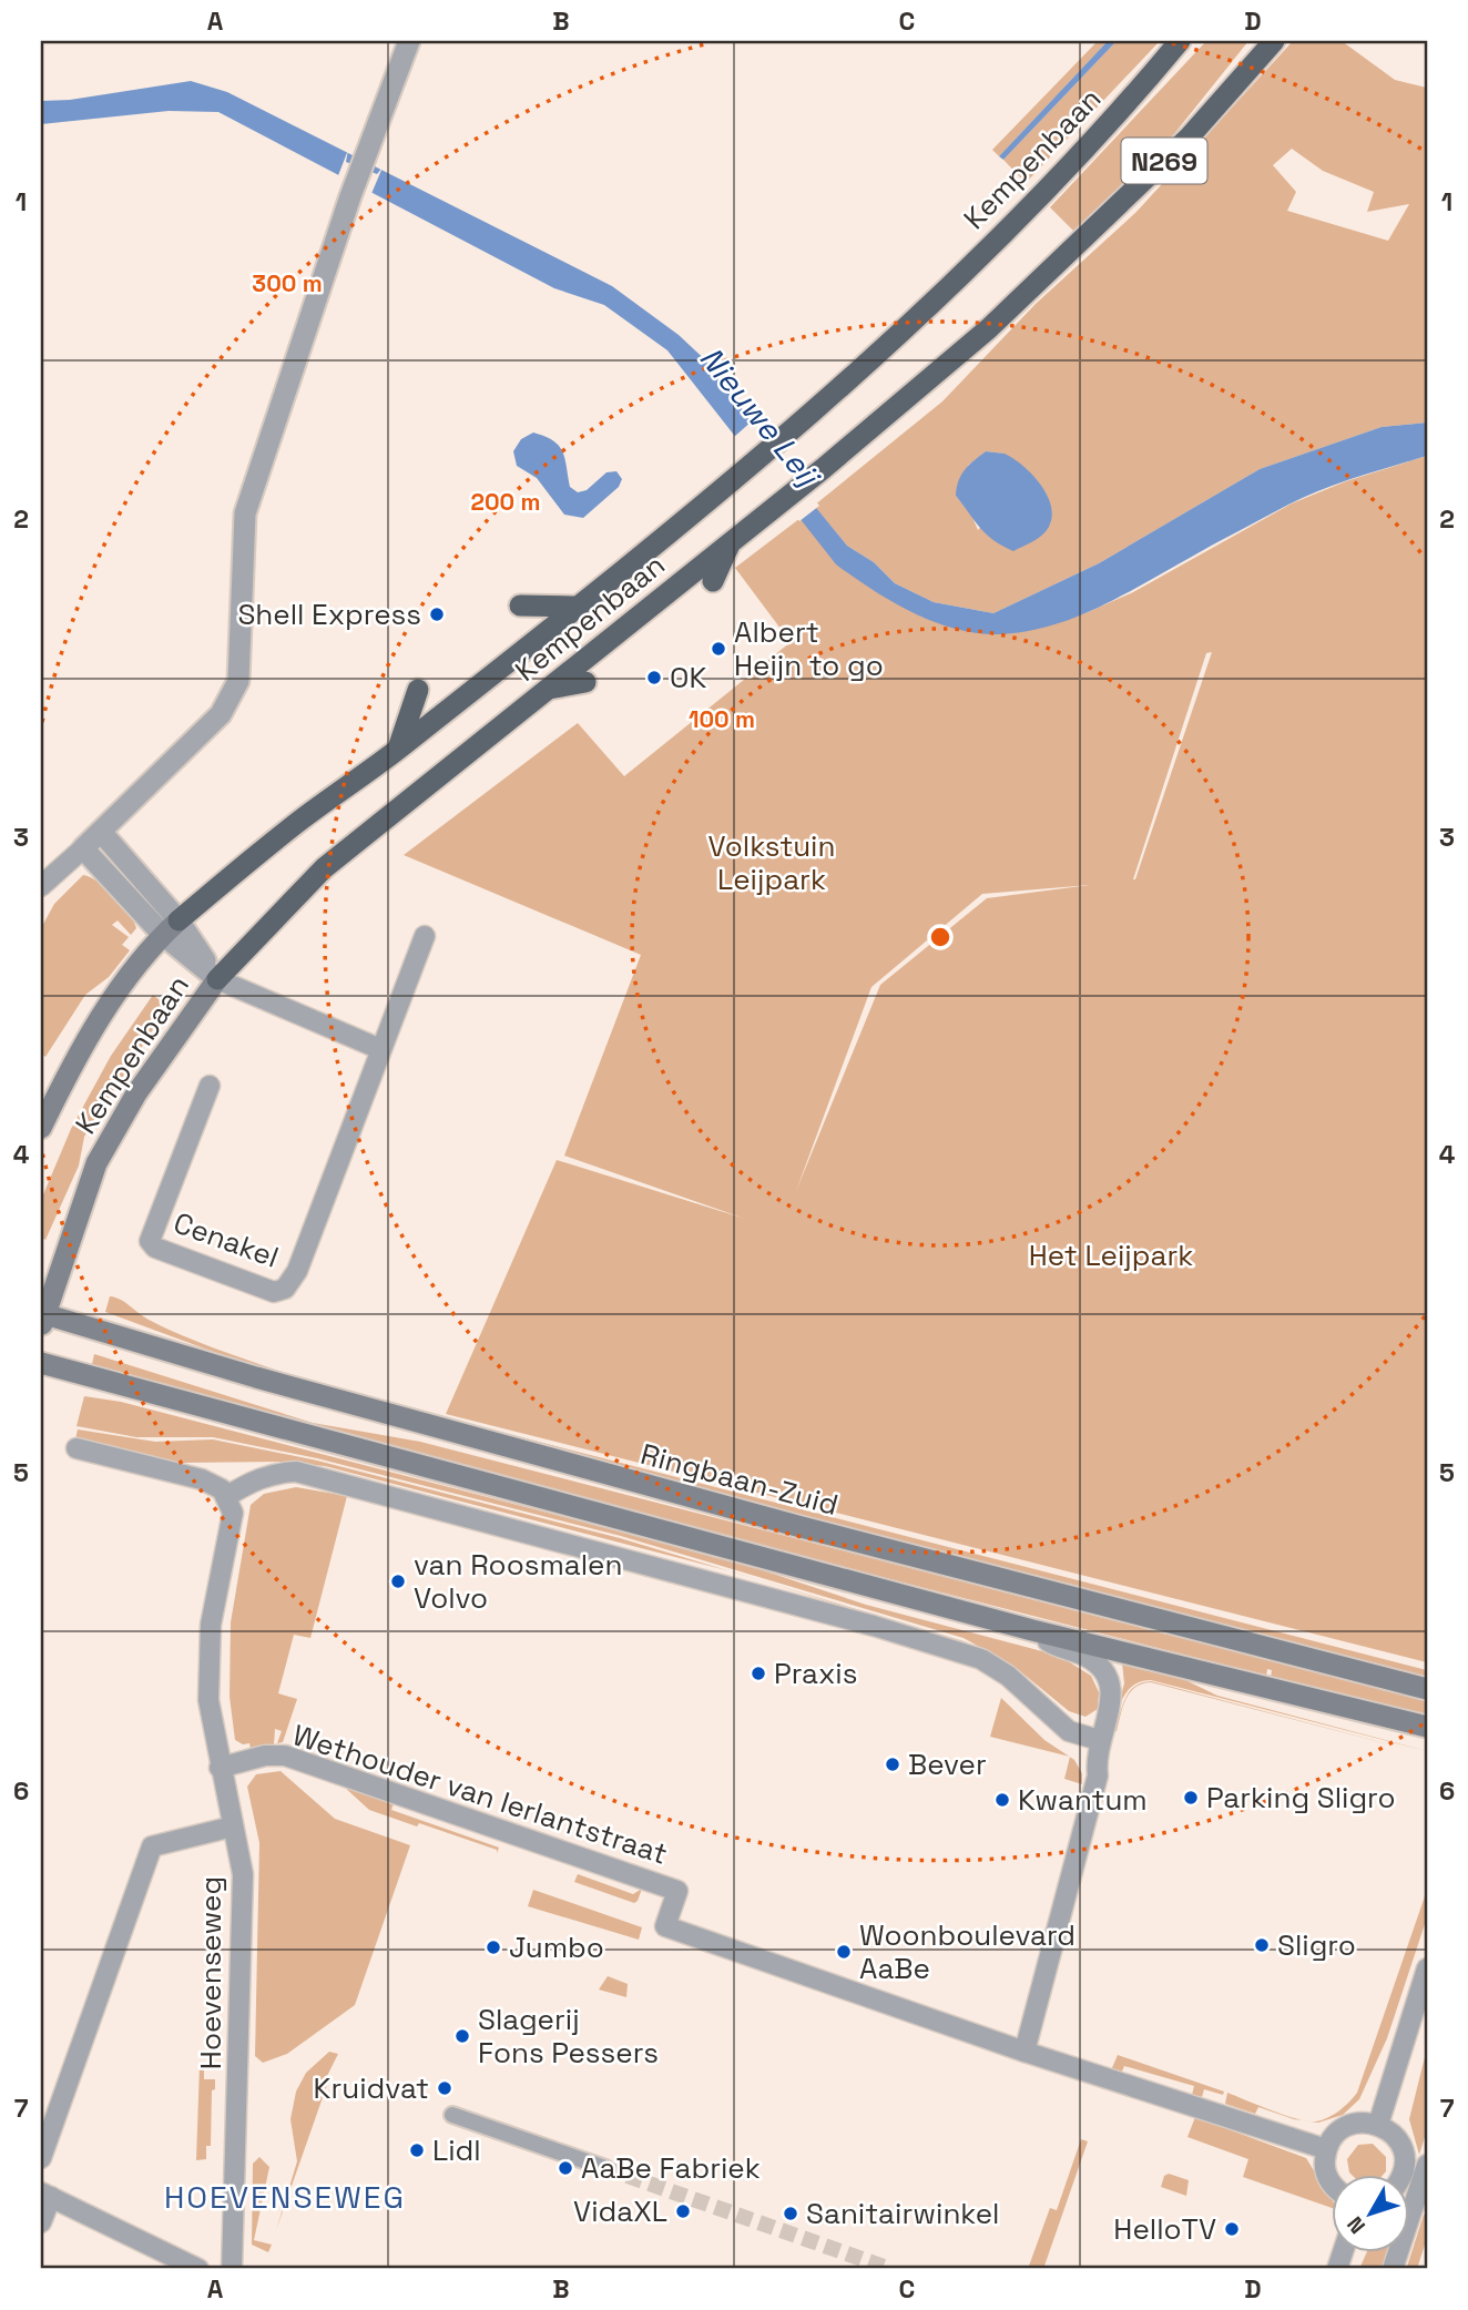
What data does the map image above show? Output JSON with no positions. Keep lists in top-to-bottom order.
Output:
{
  "streets": {
    "highway": ["Kempenbaan", "N269"],
    "main road": ["Ringbaan-Zuid"],
    "street": ["Cenakel", "Wethouder van Ierlantstraat", "Hoevenseweg"]
  },
  "crossings": [
    ["Kempenbaan", "Ringbaan-Zuid"],
    ["Wethouder van Ierlantstraat", "Hoevenseweg"]
  ],
  "districts": ["HOEVENSEWEG"],
  "water": ["Nieuwe Leij"],
  "parks": ["Volkstuin Leijpark", "Het Leijpark"],
  "places": [
    "Shell Express",
    "Albert Heijn to go",
    "OK",
    "van Roosmalen Volvo",
    "Praxis",
    "Bever",
    "Parking Sligro",
    "Kwantum",
    "Sligro",
    "Jumbo",
    "Woonboulevard AaBe",
    "Slagerij Fons Pessers",
    "Kruidvat",
    "Lidl",
    "AaBe Fabriek",
    "VidaXL",
    "Sanitairwinkel",
    "HelloTV"
  ],
  "north": "bottom left",
  "grid": {
    "columns": [
      "A",
      "B",
      "C",
      "D"
    ],
    "rows": [
      "1",
      "2",
      "3",
      "4",
      "5",
      "6",
      "7"
    ]
  },
  "rings": ["300 m", "200 m", "100 m"]
}
